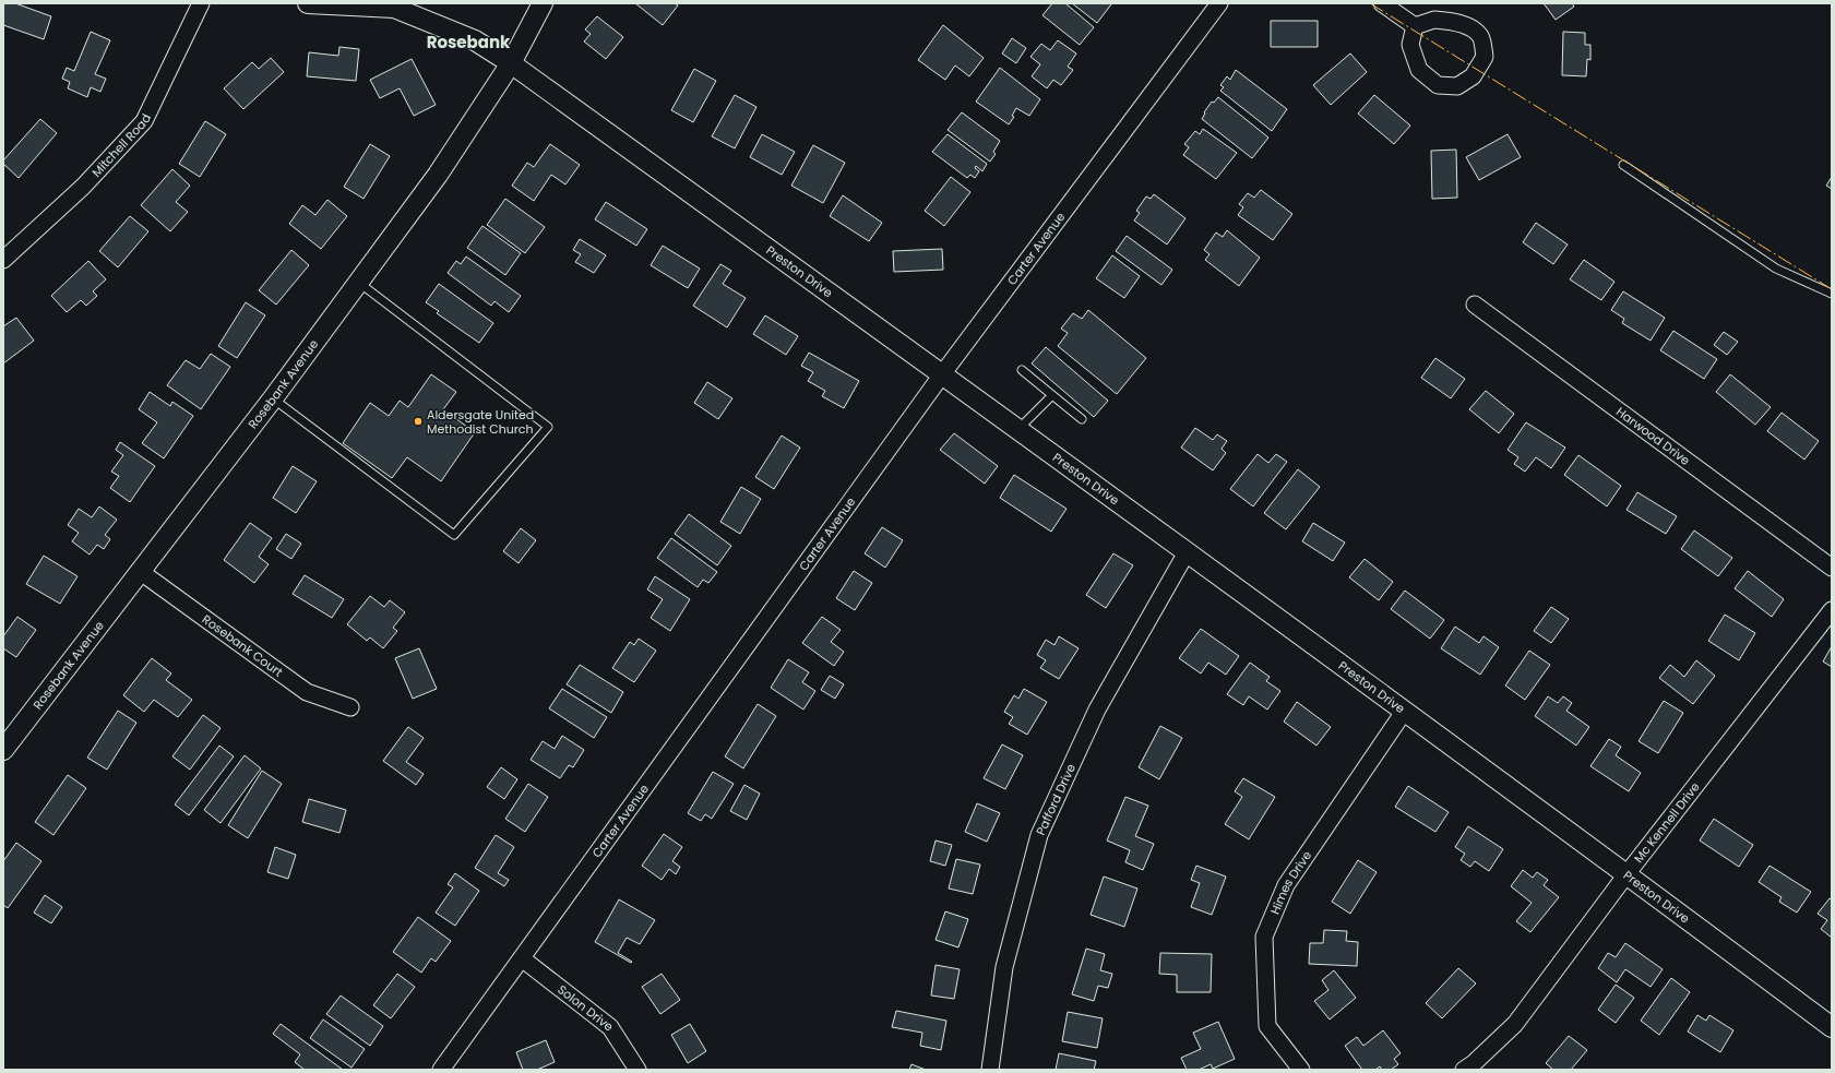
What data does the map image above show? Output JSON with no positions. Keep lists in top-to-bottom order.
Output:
{
  "streets": {
    "street": [
      "Mitchell Road",
      "Carter Avenue",
      "Preston Drive",
      "Rosebank Avenue",
      "Harwood Drive",
      "Rosebank Court",
      "Pafford Drive",
      "Mc Kennell Drive",
      "Himes Drive",
      "Solon Drive"
    ]
  },
  "crossings": [
    ["Carter Avenue", "Preston Drive"],
    ["Carter Avenue", "Solon Drive"],
    ["Preston Drive", "Rosebank Avenue"],
    ["Preston Drive", "Pafford Drive"],
    ["Preston Drive", "Mc Kennell Drive"],
    ["Preston Drive", "Himes Drive"],
    ["Rosebank Avenue", "Rosebank Court"]
  ],
  "districts": ["Rosebank"],
  "places": ["Aldersgate United Methodist Church"]
}
